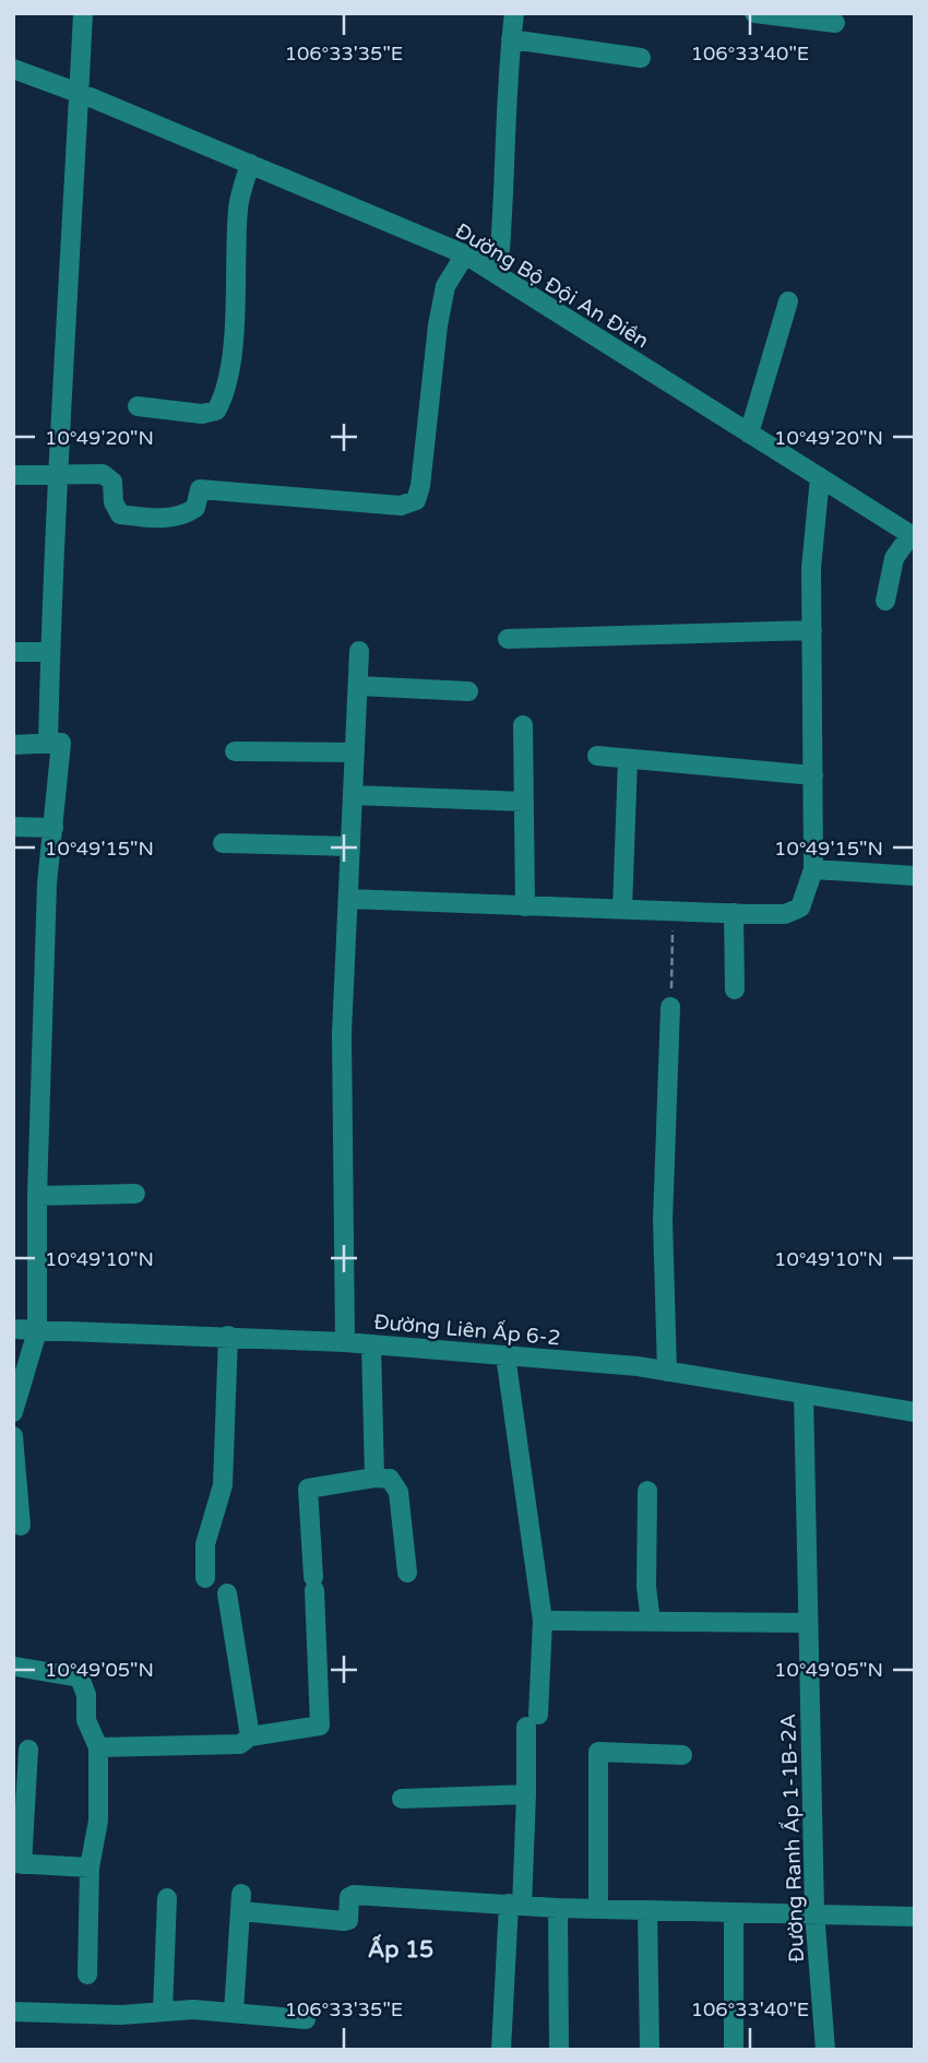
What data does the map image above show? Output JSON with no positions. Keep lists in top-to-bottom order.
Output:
{
  "streets": {
    "street": ["Đường Bộ Đội An Điền", "Đường Liên Ấp 6-2", "Đường Ranh Ấp 1-1B-2A"]
  },
  "crossings": [
    ["Đường Liên Ấp 6-2", "Đường Ranh Ấp 1-1B-2A"]
  ],
  "districts": ["Ấp 15"],
  "coordinates": [
    "106°33'35\"E",
    "106°33'40\"E",
    "10°49'20\"N",
    "10°49'15\"N",
    "10°49'10\"N",
    "10°49'05\"N"
  ]
}
